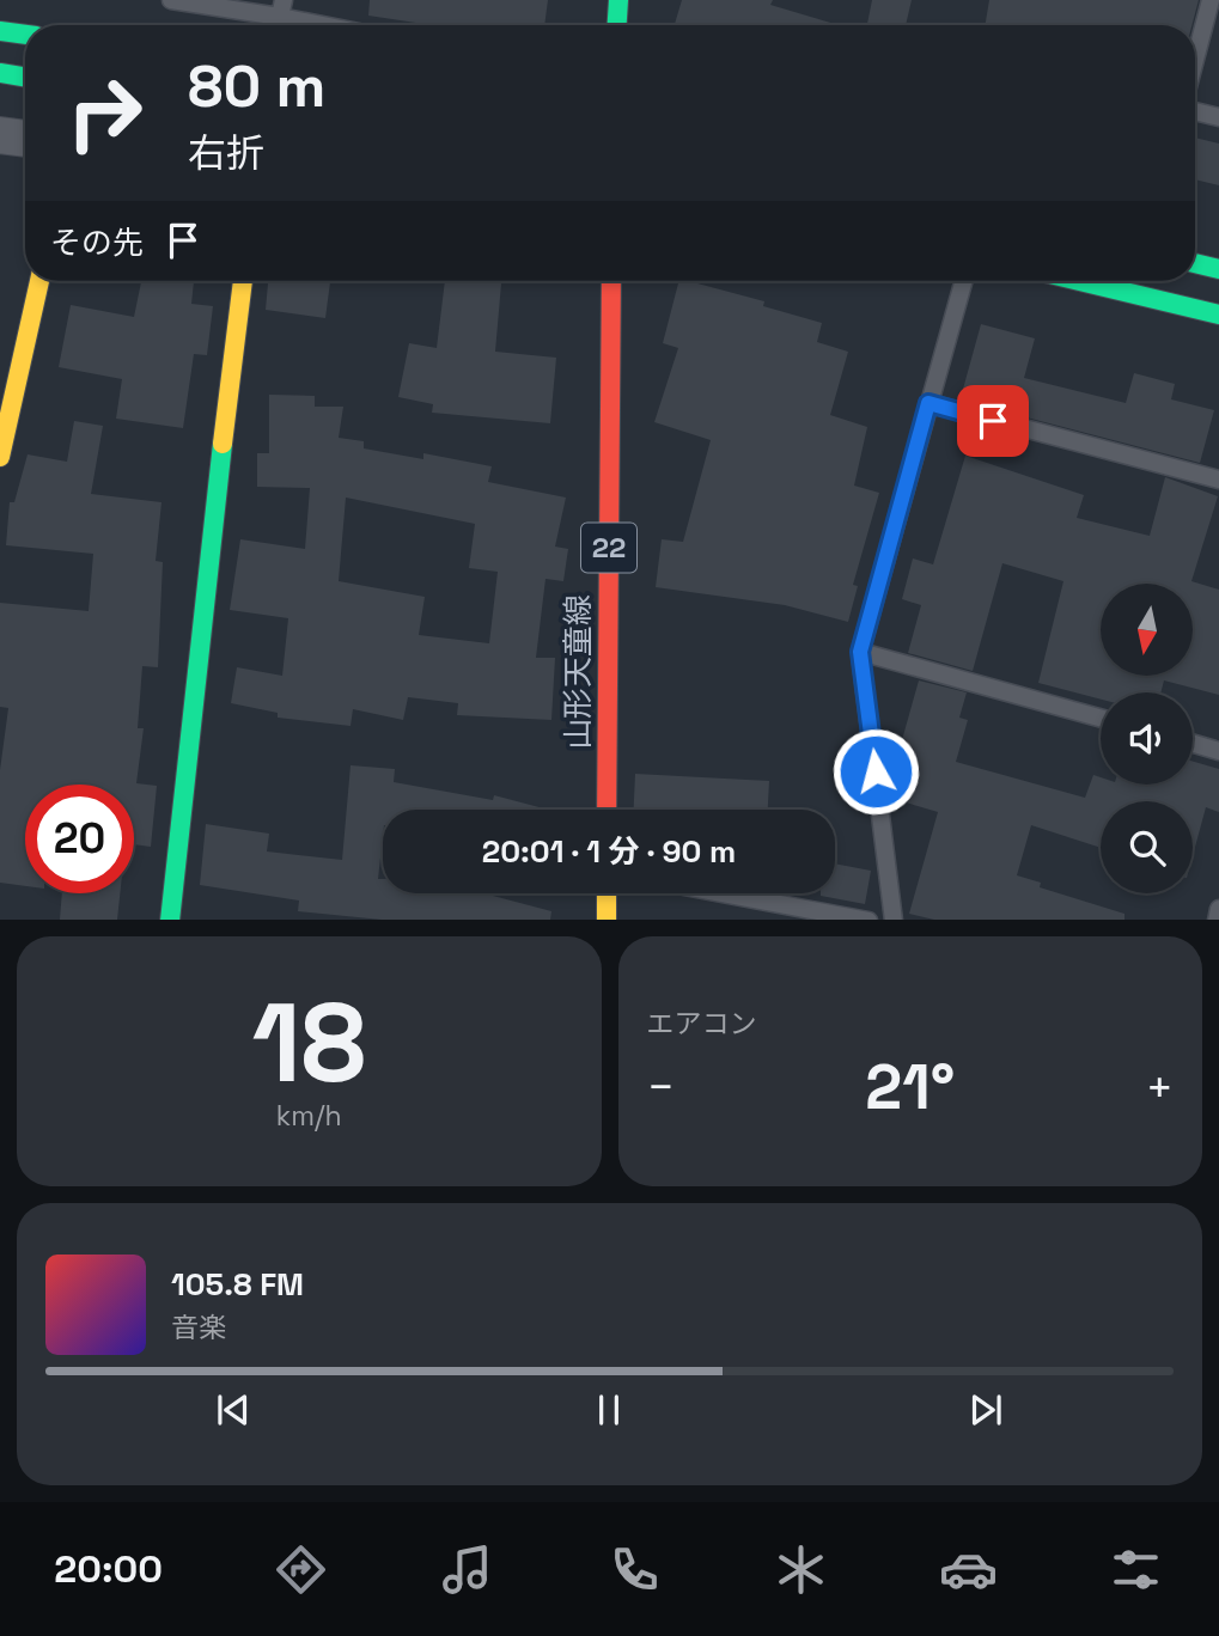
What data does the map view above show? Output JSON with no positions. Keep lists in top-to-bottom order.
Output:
{
  "streets": {
    "main road": ["22", "山形天童線"]
  },
  "north": "bottom",
  "page": {
    "turn": ["80 m", "右折"],
    "then": "その先",
    "limit": "20",
    "trip": "20:01 · 1 分 · 90 m",
    "tile": [
      ["18", "km/h"],
      "エアコン"
    ],
    "heat": ["−", "21°", "+"],
    "song": ["105.8 FM", "音楽"],
    "tabs": "20:00"
  }
}
